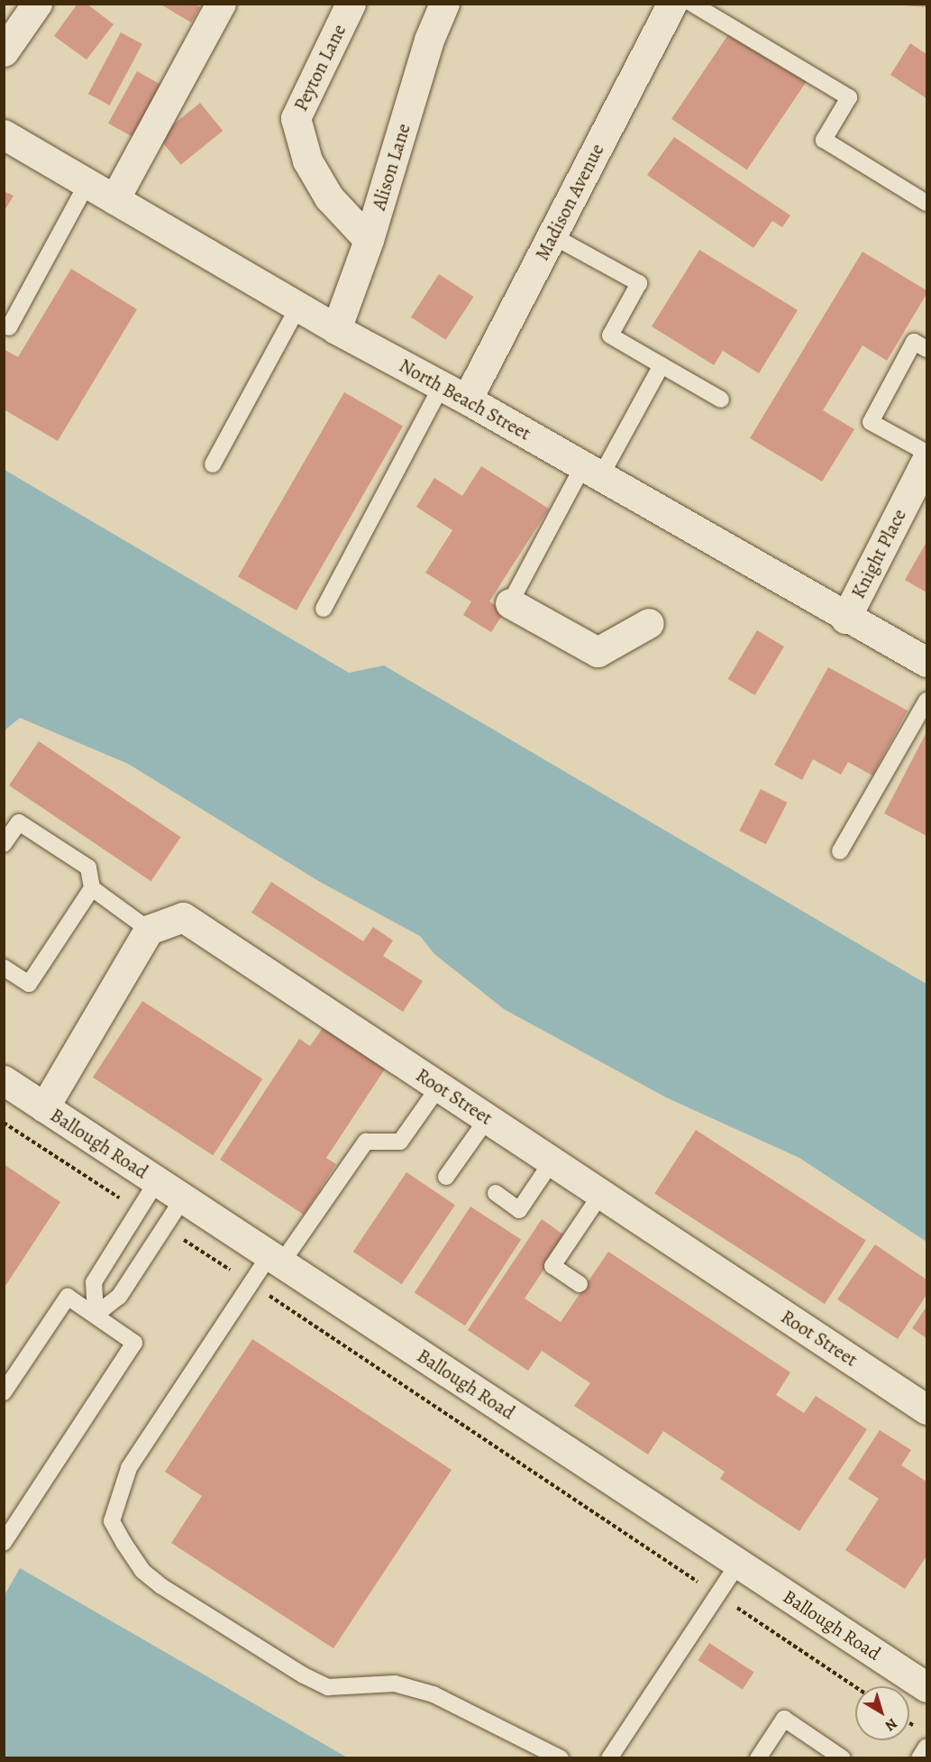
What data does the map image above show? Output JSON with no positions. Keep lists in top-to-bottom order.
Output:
{
  "streets": {
    "street": [
      "Peyton Lane",
      "Alison Lane",
      "Madison Avenue",
      "North Beach Street",
      "Knight Place",
      "Root Street",
      "Ballough Road"
    ]
  },
  "crossings": [
    ["Peyton Lane", "Alison Lane"],
    ["Alison Lane", "North Beach Street"],
    ["Madison Avenue", "North Beach Street"],
    ["North Beach Street", "Knight Place"]
  ],
  "north": "bottom right"
}
